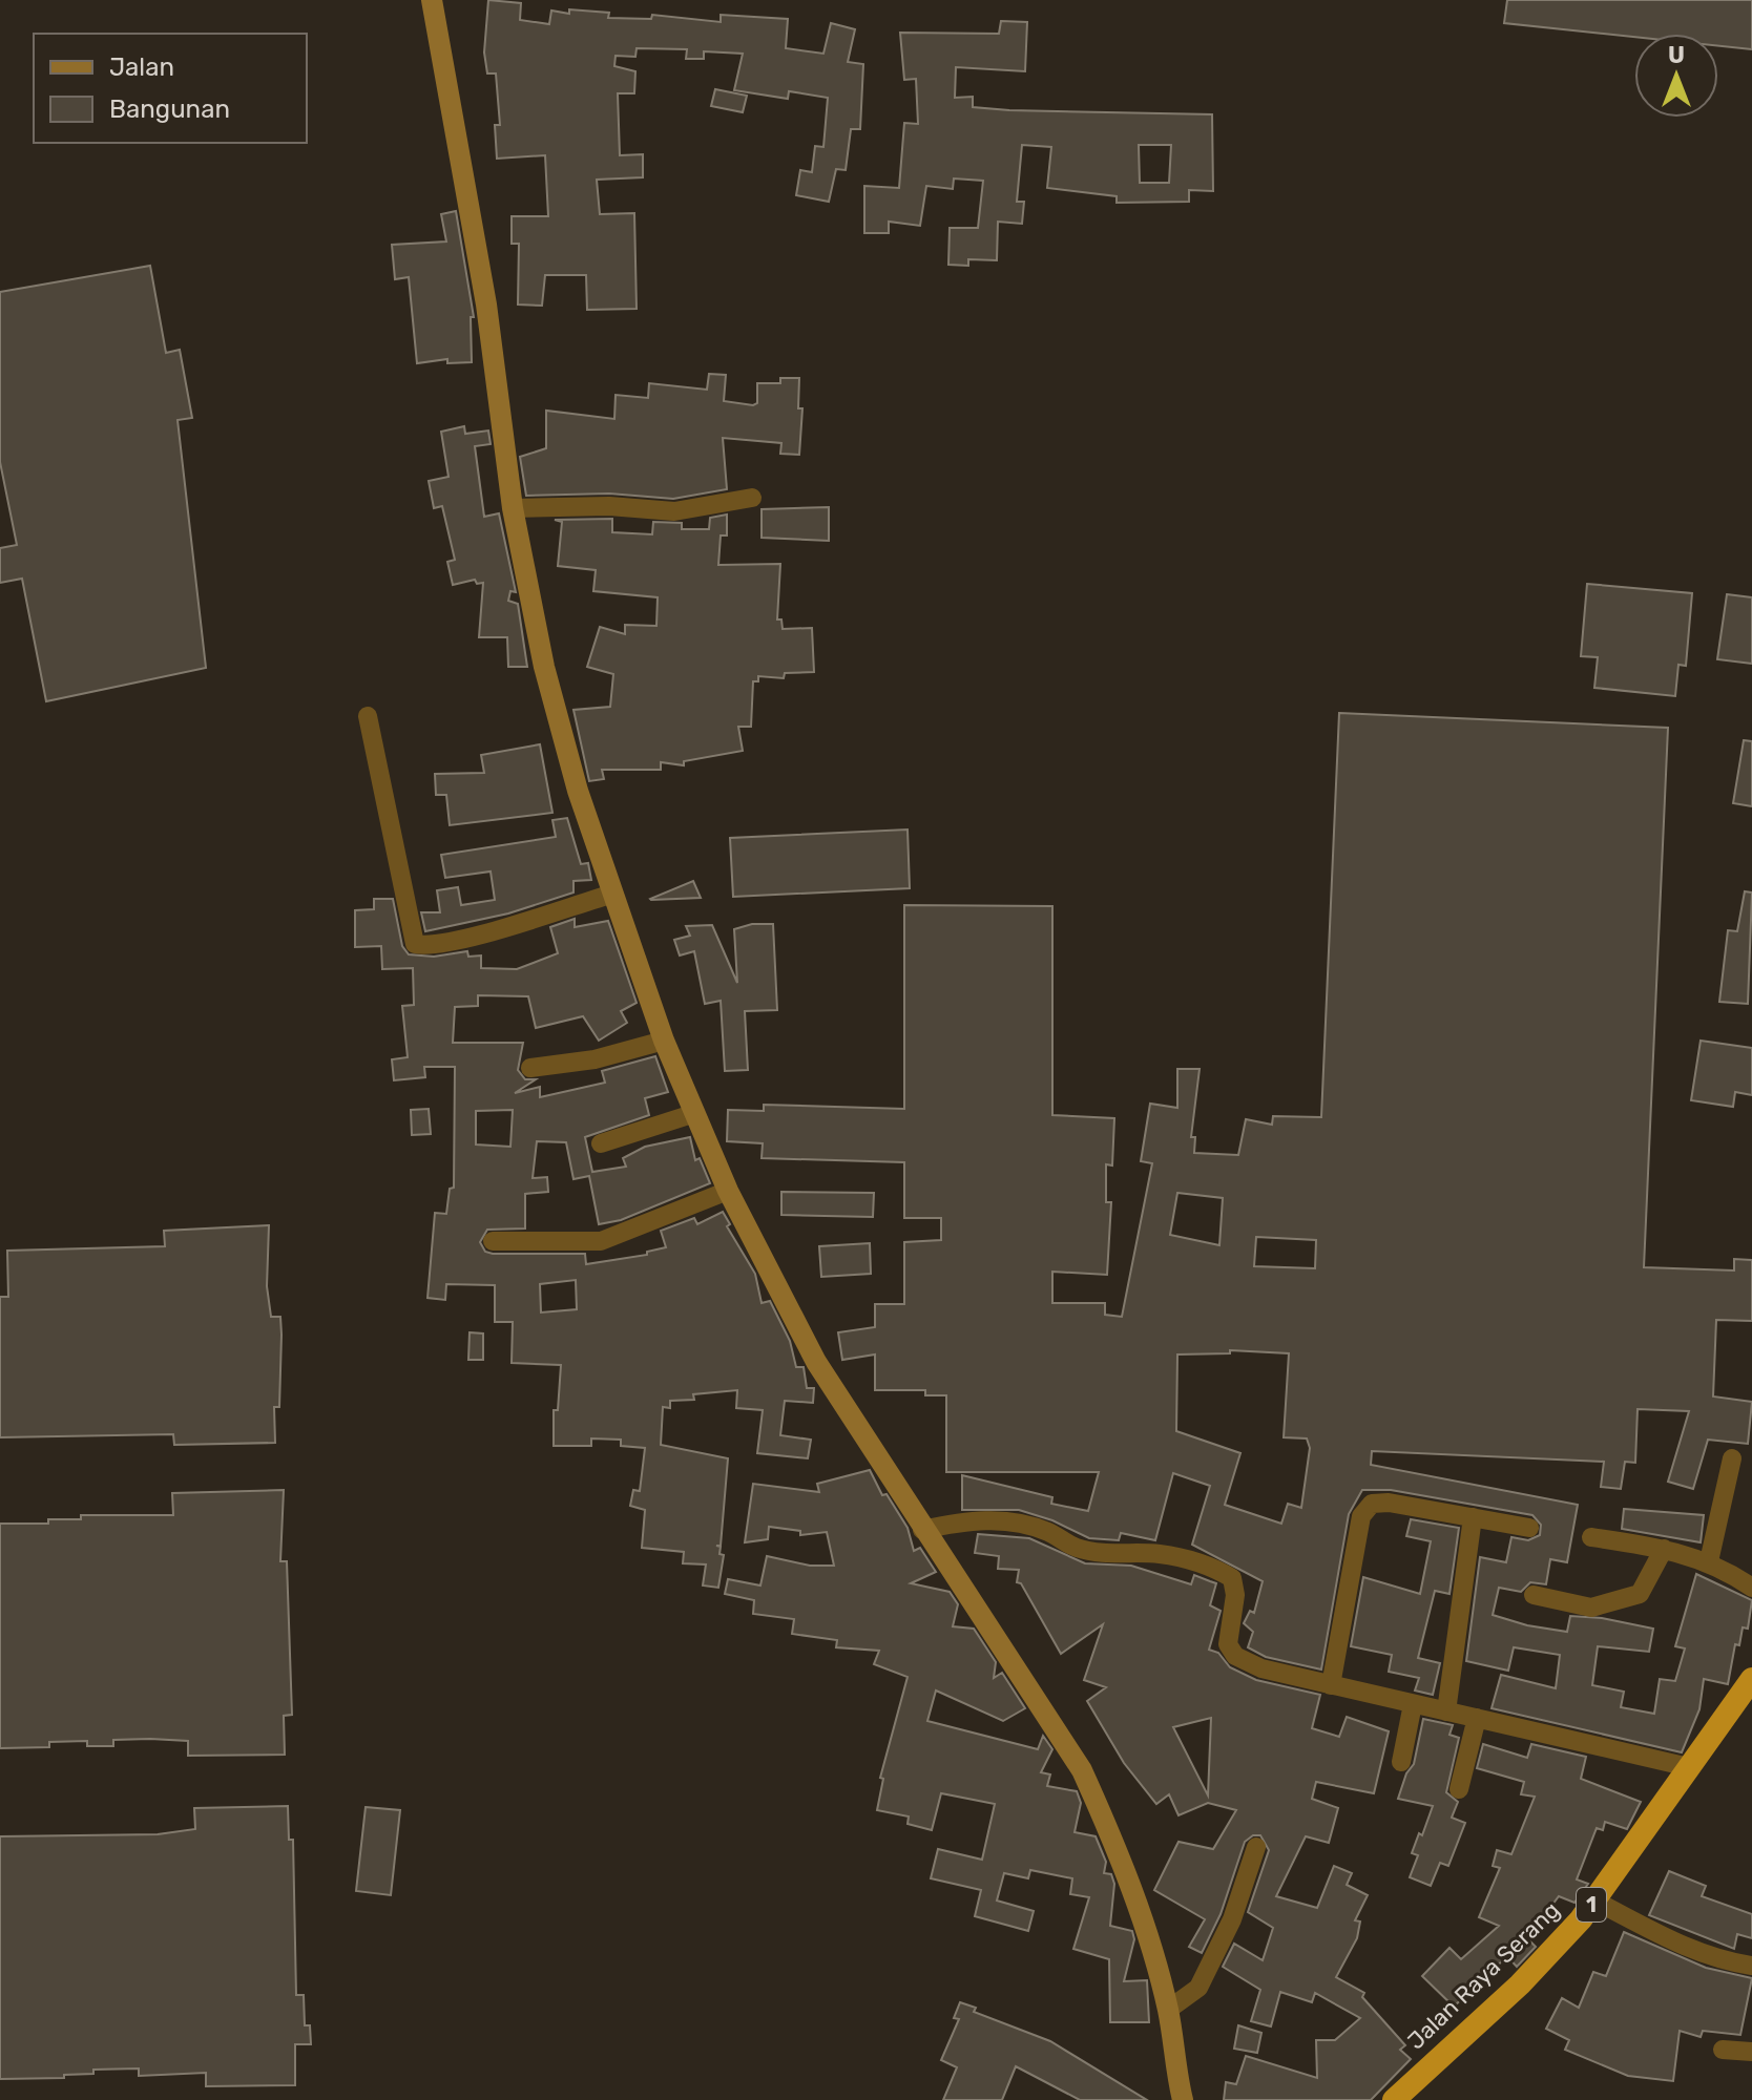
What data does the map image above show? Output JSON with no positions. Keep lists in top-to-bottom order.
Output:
{
  "streets": {
    "highway": ["1", "Jalan Raya Serang"]
  },
  "legend": ["Jalan", "Bangunan"],
  "north": "top"
}
